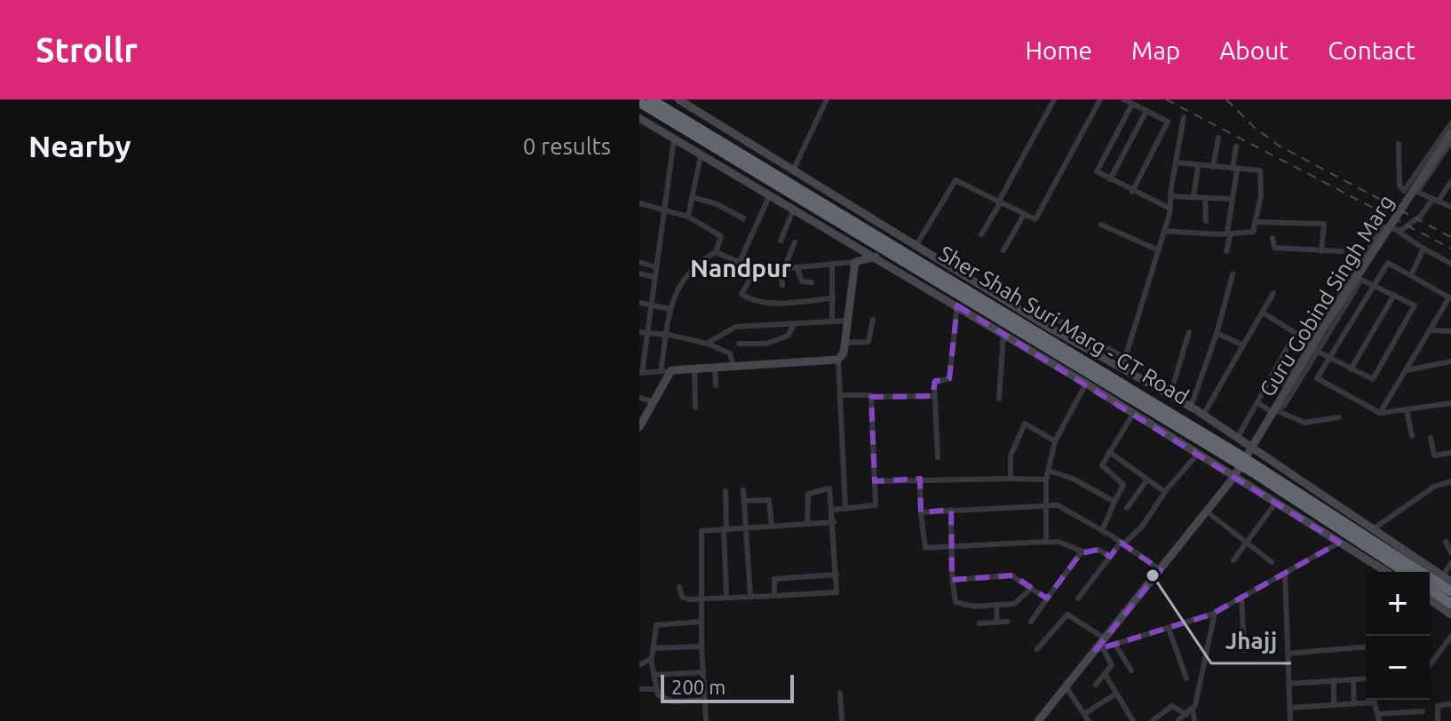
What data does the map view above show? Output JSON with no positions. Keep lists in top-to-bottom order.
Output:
{
  "streets": {
    "highway": ["Sher Shah Suri Marg - GT Road"],
    "street": ["Guru Gobind Singh Marg"]
  },
  "crossings": [
    ["Guru Gobind Singh Marg", "Sher Shah Suri Marg - GT Road"]
  ],
  "districts": ["Nandpur"],
  "places": ["Jhajj"],
  "scale_bar": "200 m",
  "page": {
    "header": "Strollr",
    "nav": [
      "Home",
      "Map",
      "About",
      "Contact"
    ],
    "heading": ["Nearby", "0 results"],
    "map_buttons": ["+", "−"],
    "scale": "200 m"
  }
}
